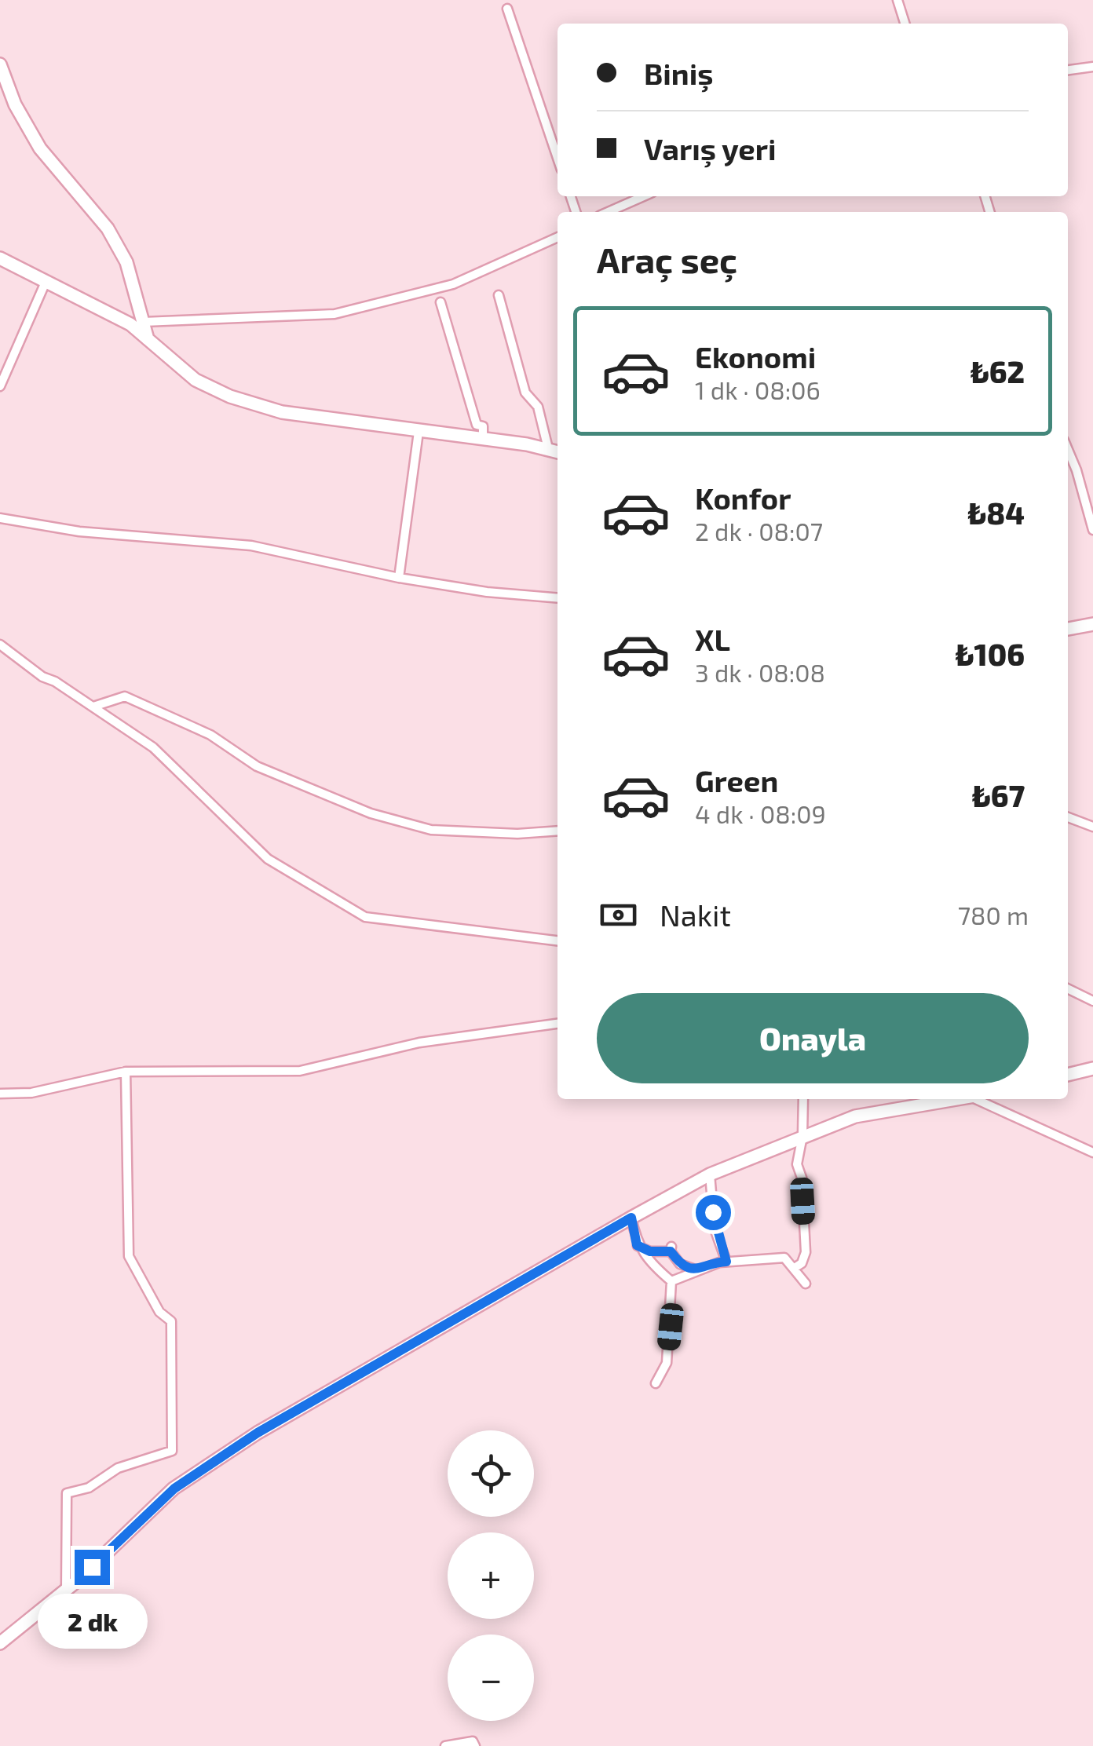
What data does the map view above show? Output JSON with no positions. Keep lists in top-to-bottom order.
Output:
{
  "page": {
    "banner": ["Biniş", "Varış yeri"],
    "heading": "Araç seç",
    "list": [
      {
        "name": "Ekonomi",
        "note": "1 dk · 08:06",
        "value": "₺62"
      },
      {
        "name": "Konfor",
        "note": "2 dk · 08:07",
        "value": "₺84"
      },
      {
        "name": "XL",
        "note": "3 dk · 08:08",
        "value": "₺106"
      },
      {
        "name": "Green",
        "note": "4 dk · 08:09",
        "value": "₺67"
      }
    ],
    "pay": ["Nakit", "780 m"],
    "buttons": "Onayla",
    "map_buttons": ["+", "−"],
    "bubble": "2 dk"
  }
}
